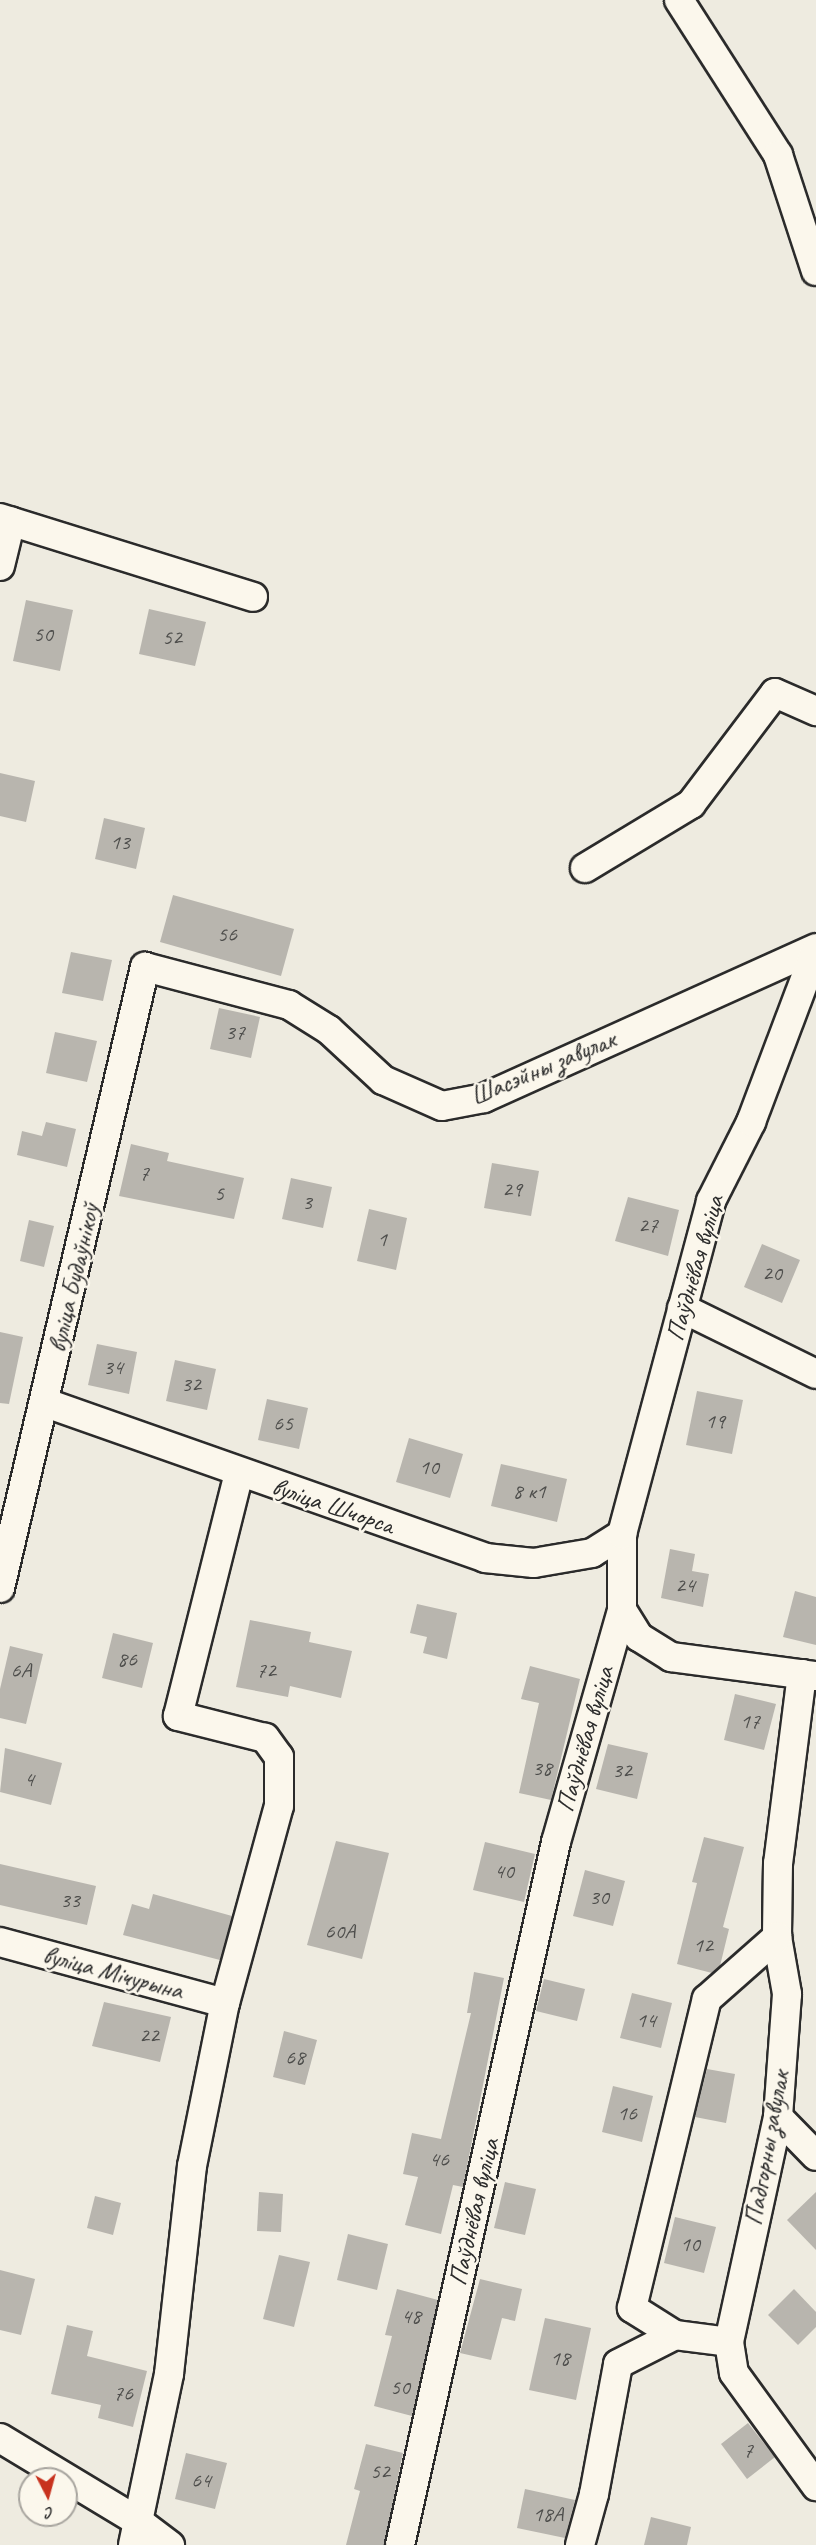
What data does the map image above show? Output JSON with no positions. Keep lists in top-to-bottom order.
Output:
{
  "streets": {
    "street": [
      "Шасэйны завулак",
      "Паўднёвая вуліца",
      "вуліца Будаўнікоў",
      "вуліца Шчорса",
      "вуліца Мічурына",
      "Падгорны завулак"
    ]
  },
  "crossings": [
    ["Шасэйны завулак", "Паўднёвая вуліца"],
    ["Шасэйны завулак", "вуліца Будаўнікоў"],
    ["Паўднёвая вуліца", "вуліца Шчорса"],
    ["вуліца Будаўнікоў", "вуліца Шчорса"]
  ],
  "house_numbers": [
    "50",
    "52",
    "13",
    "56",
    "37",
    "7",
    "29",
    "5",
    "3",
    "27",
    "1",
    "20",
    "34",
    "32",
    "19",
    "65",
    "10",
    "8 к1",
    "24",
    "86",
    "6А",
    "72",
    "17",
    "38",
    "32",
    "4",
    "40",
    "30",
    "33",
    "60А",
    "12",
    "14",
    "22",
    "68",
    "16",
    "46",
    "10",
    "48",
    "18",
    "50",
    "76",
    "7",
    "52",
    "64",
    "18А"
  ],
  "north": "bottom"
}
